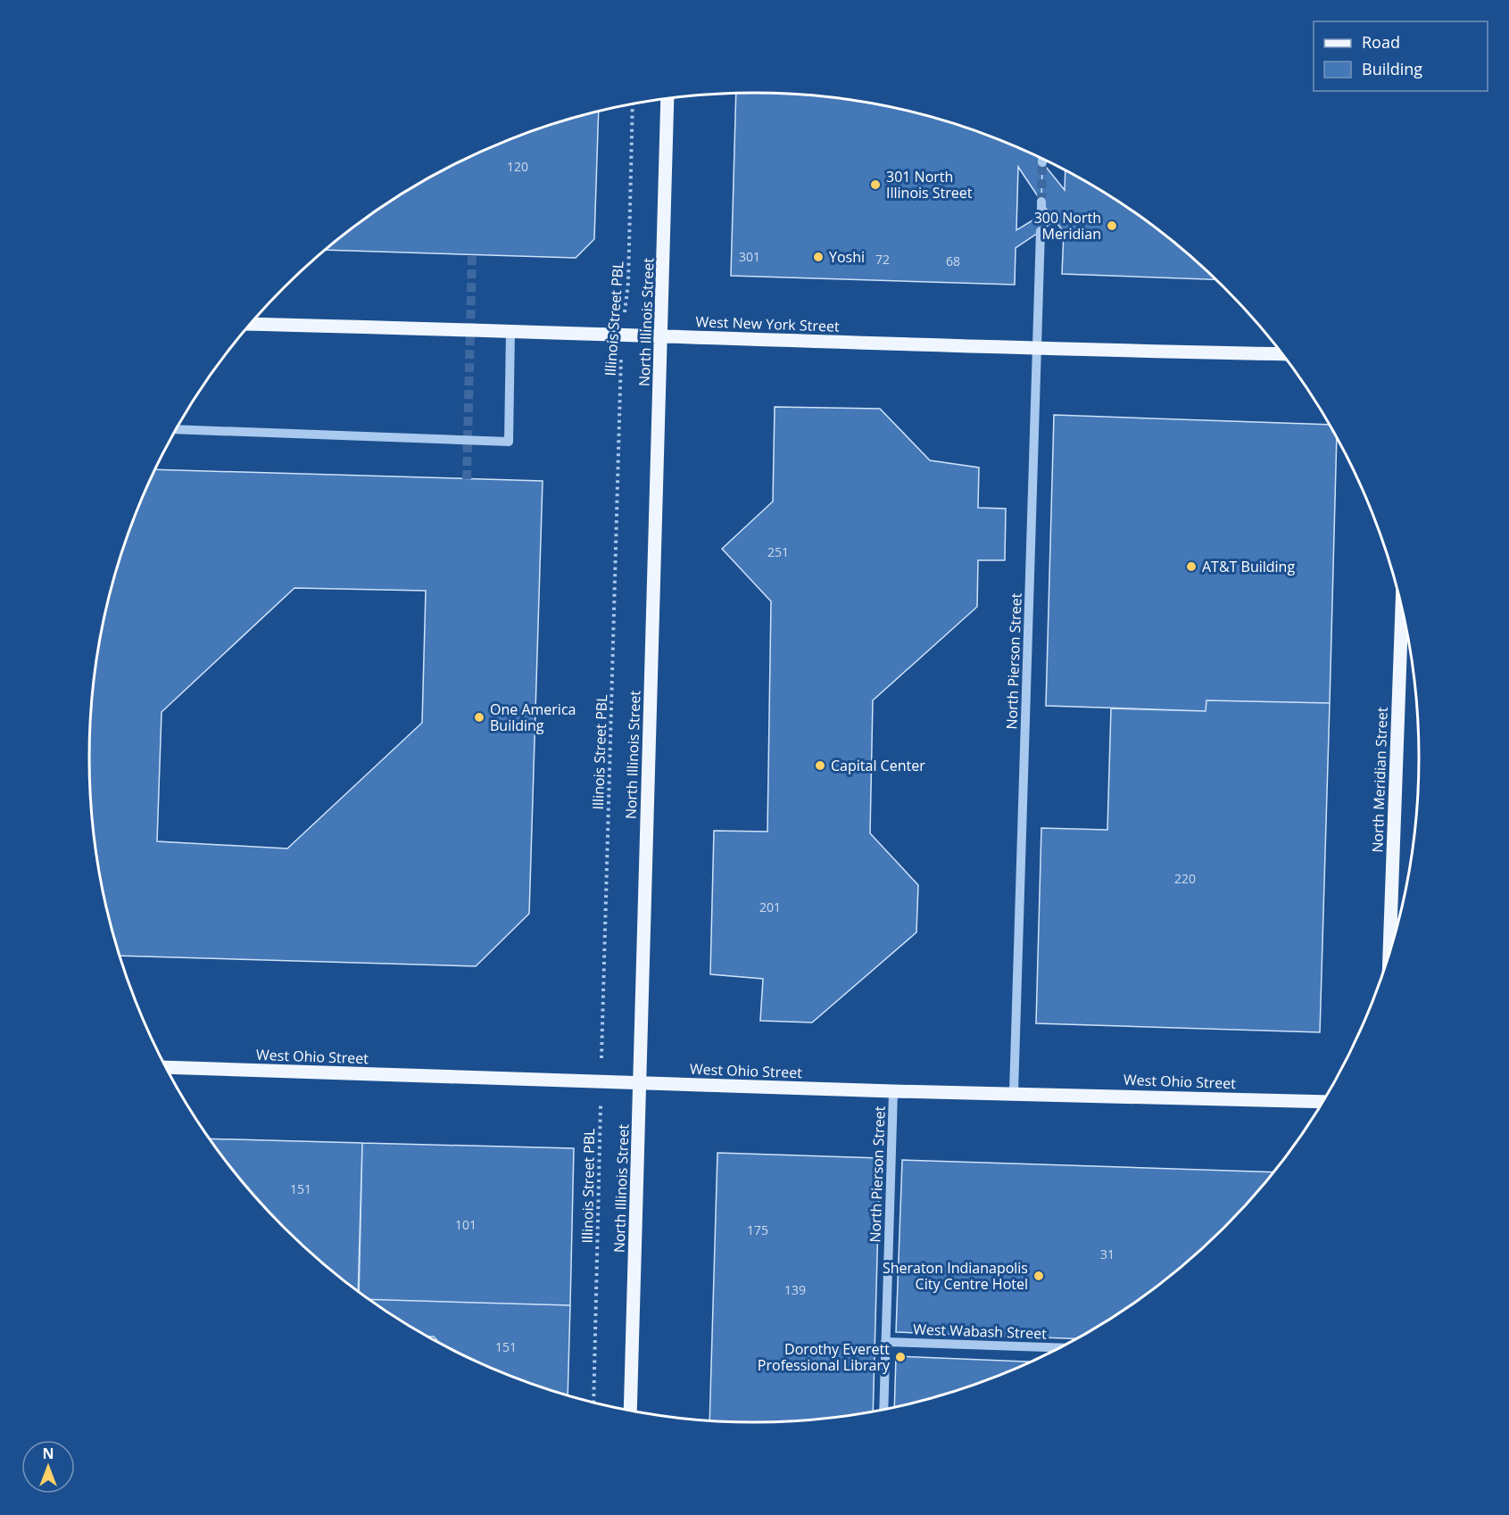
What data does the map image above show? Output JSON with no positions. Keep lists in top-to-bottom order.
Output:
{
  "streets": {
    "main road": [
      "North Illinois Street",
      "West New York Street",
      "North Meridian Street",
      "West Ohio Street"
    ],
    "lane": ["North Pierson Street", "West Wabash Street"],
    "path": ["Illinois Street PBL"]
  },
  "crossings": [
    ["Illinois Street PBL", "West New York Street"],
    ["Illinois Street PBL", "West Ohio Street"],
    ["North Illinois Street", "West New York Street"],
    ["North Illinois Street", "West Ohio Street"],
    ["West New York Street", "North Pierson Street"],
    ["North Pierson Street", "West Ohio Street"],
    ["North Pierson Street", "West Wabash Street"]
  ],
  "places": [
    "301 North Illinois Street",
    "300 North Meridian",
    "Yoshi",
    "AT&T Building",
    "One America Building",
    "Capital Center",
    "Sheraton Indianapolis City Centre Hotel",
    "Dorothy Everett Professional Library"
  ],
  "house_numbers": [
    "120",
    "301",
    "72",
    "68",
    "251",
    "220",
    "201",
    "151",
    "101",
    "175",
    "31",
    "139",
    "151"
  ],
  "legend": ["Road", "Building"],
  "north": "top"
}
